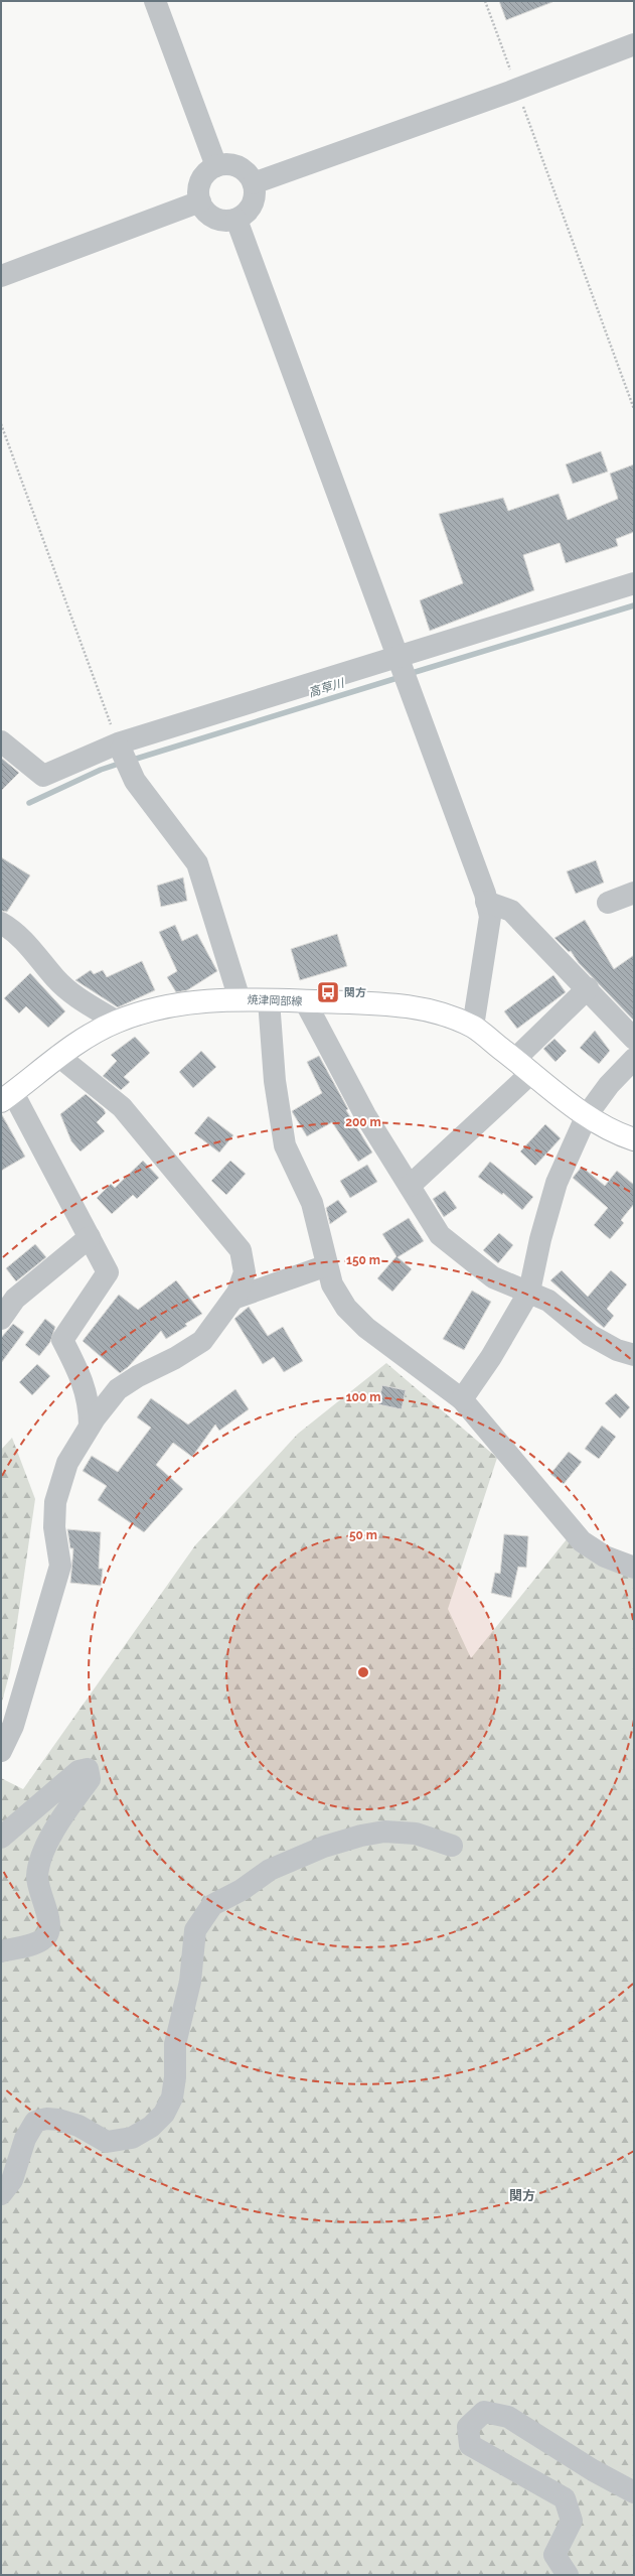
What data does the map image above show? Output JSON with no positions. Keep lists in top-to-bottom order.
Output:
{
  "streets": {
    "main road": ["焼津岡部線"]
  },
  "districts": ["関方"],
  "water": ["高草川"],
  "places": {
    "bus stop": ["関方"]
  },
  "rings": [
    "200 m",
    "150 m",
    "100 m",
    "50 m"
  ]
}
